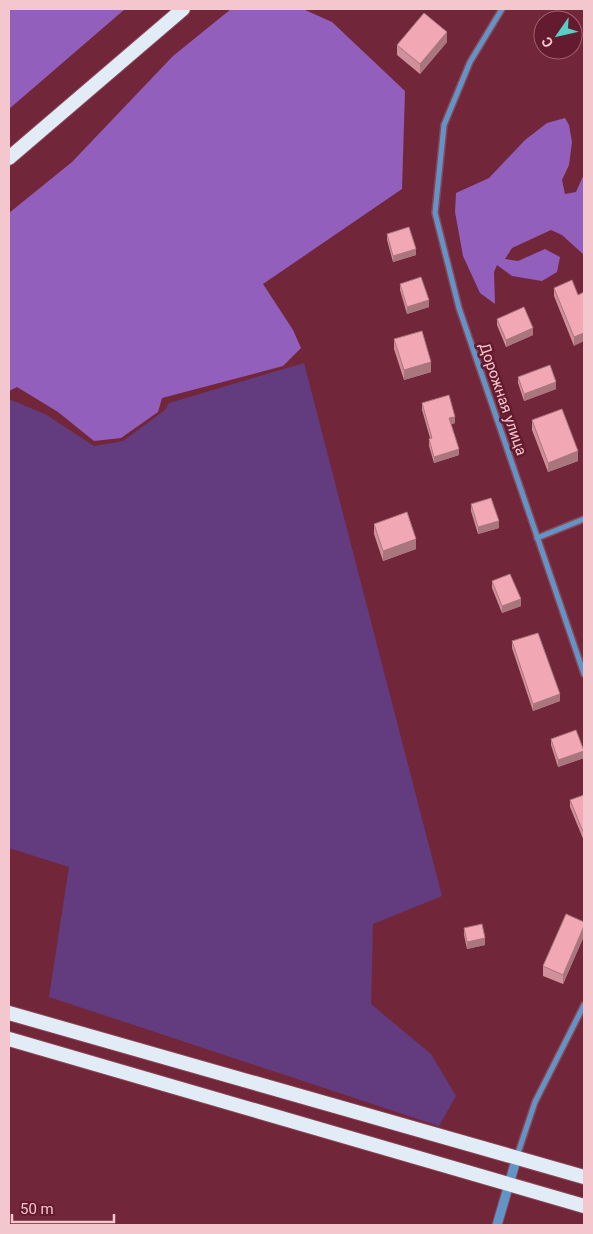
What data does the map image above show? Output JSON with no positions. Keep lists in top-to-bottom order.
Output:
{
  "streets": {
    "street": ["Дорожная улица"]
  },
  "scale_bar": "50 m",
  "north": "bottom left"
}
